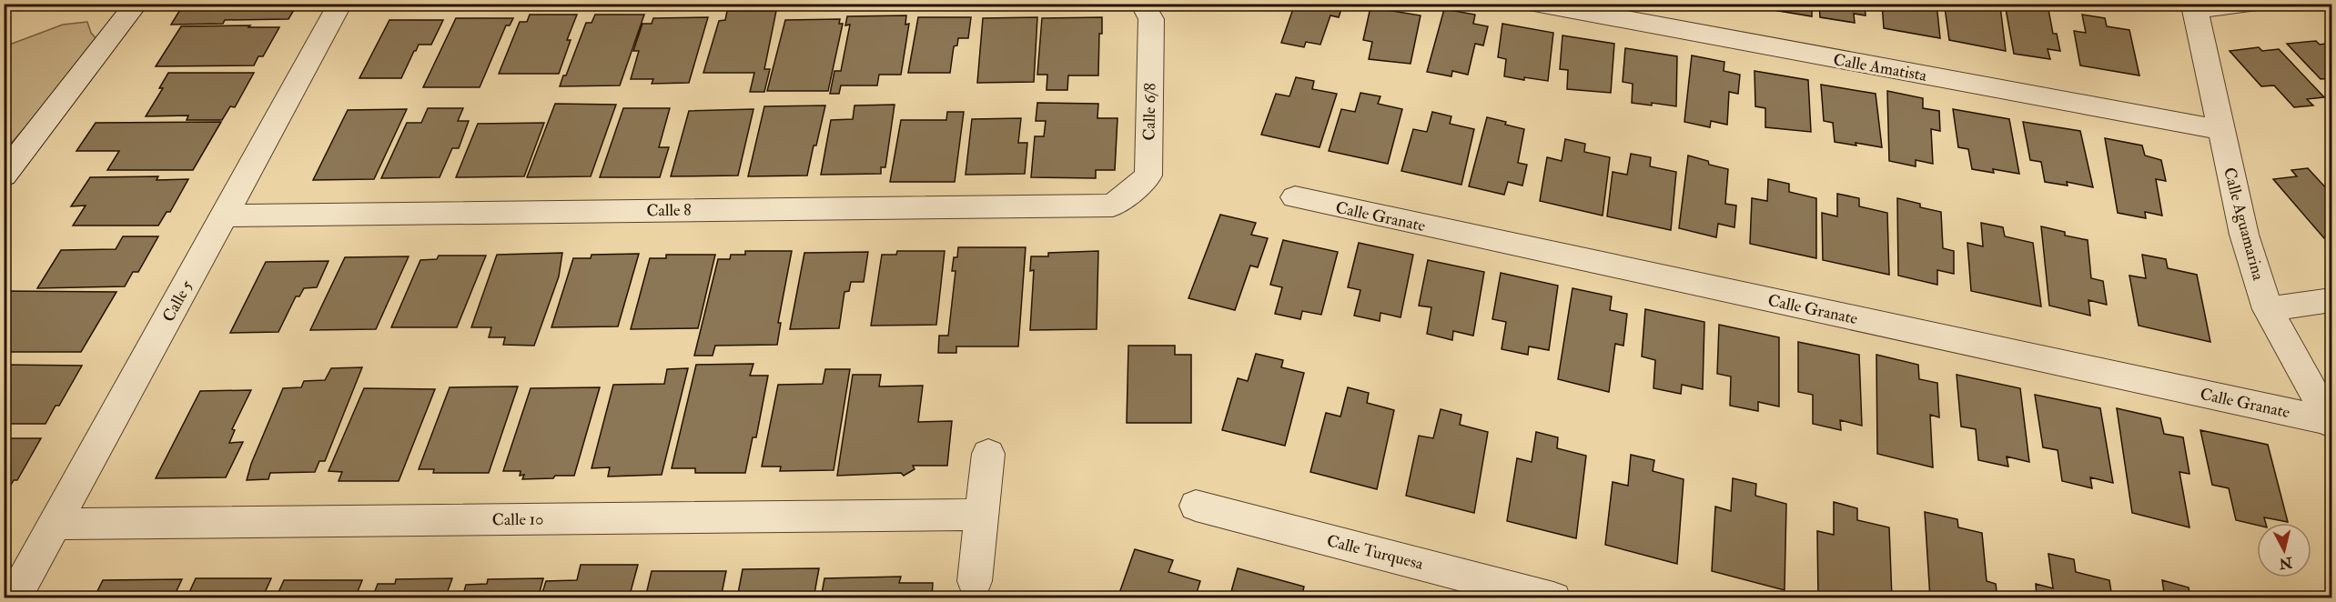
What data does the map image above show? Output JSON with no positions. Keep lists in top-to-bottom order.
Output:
{
  "streets": {
    "street": [
      "Calle Amatista",
      "Calle 6/8",
      "Calle 8",
      "Calle Granate",
      "Calle Aguamarina",
      "Calle 5",
      "Calle 10",
      "Calle Turquesa"
    ]
  },
  "crossings": [
    ["Calle Amatista", "Calle Aguamarina"],
    ["Calle 6/8", "Calle 8"],
    ["Calle 8", "Calle 5"],
    ["Calle Granate", "Calle Aguamarina"],
    ["Calle 5", "Calle 10"]
  ],
  "north": "bottom"
}
